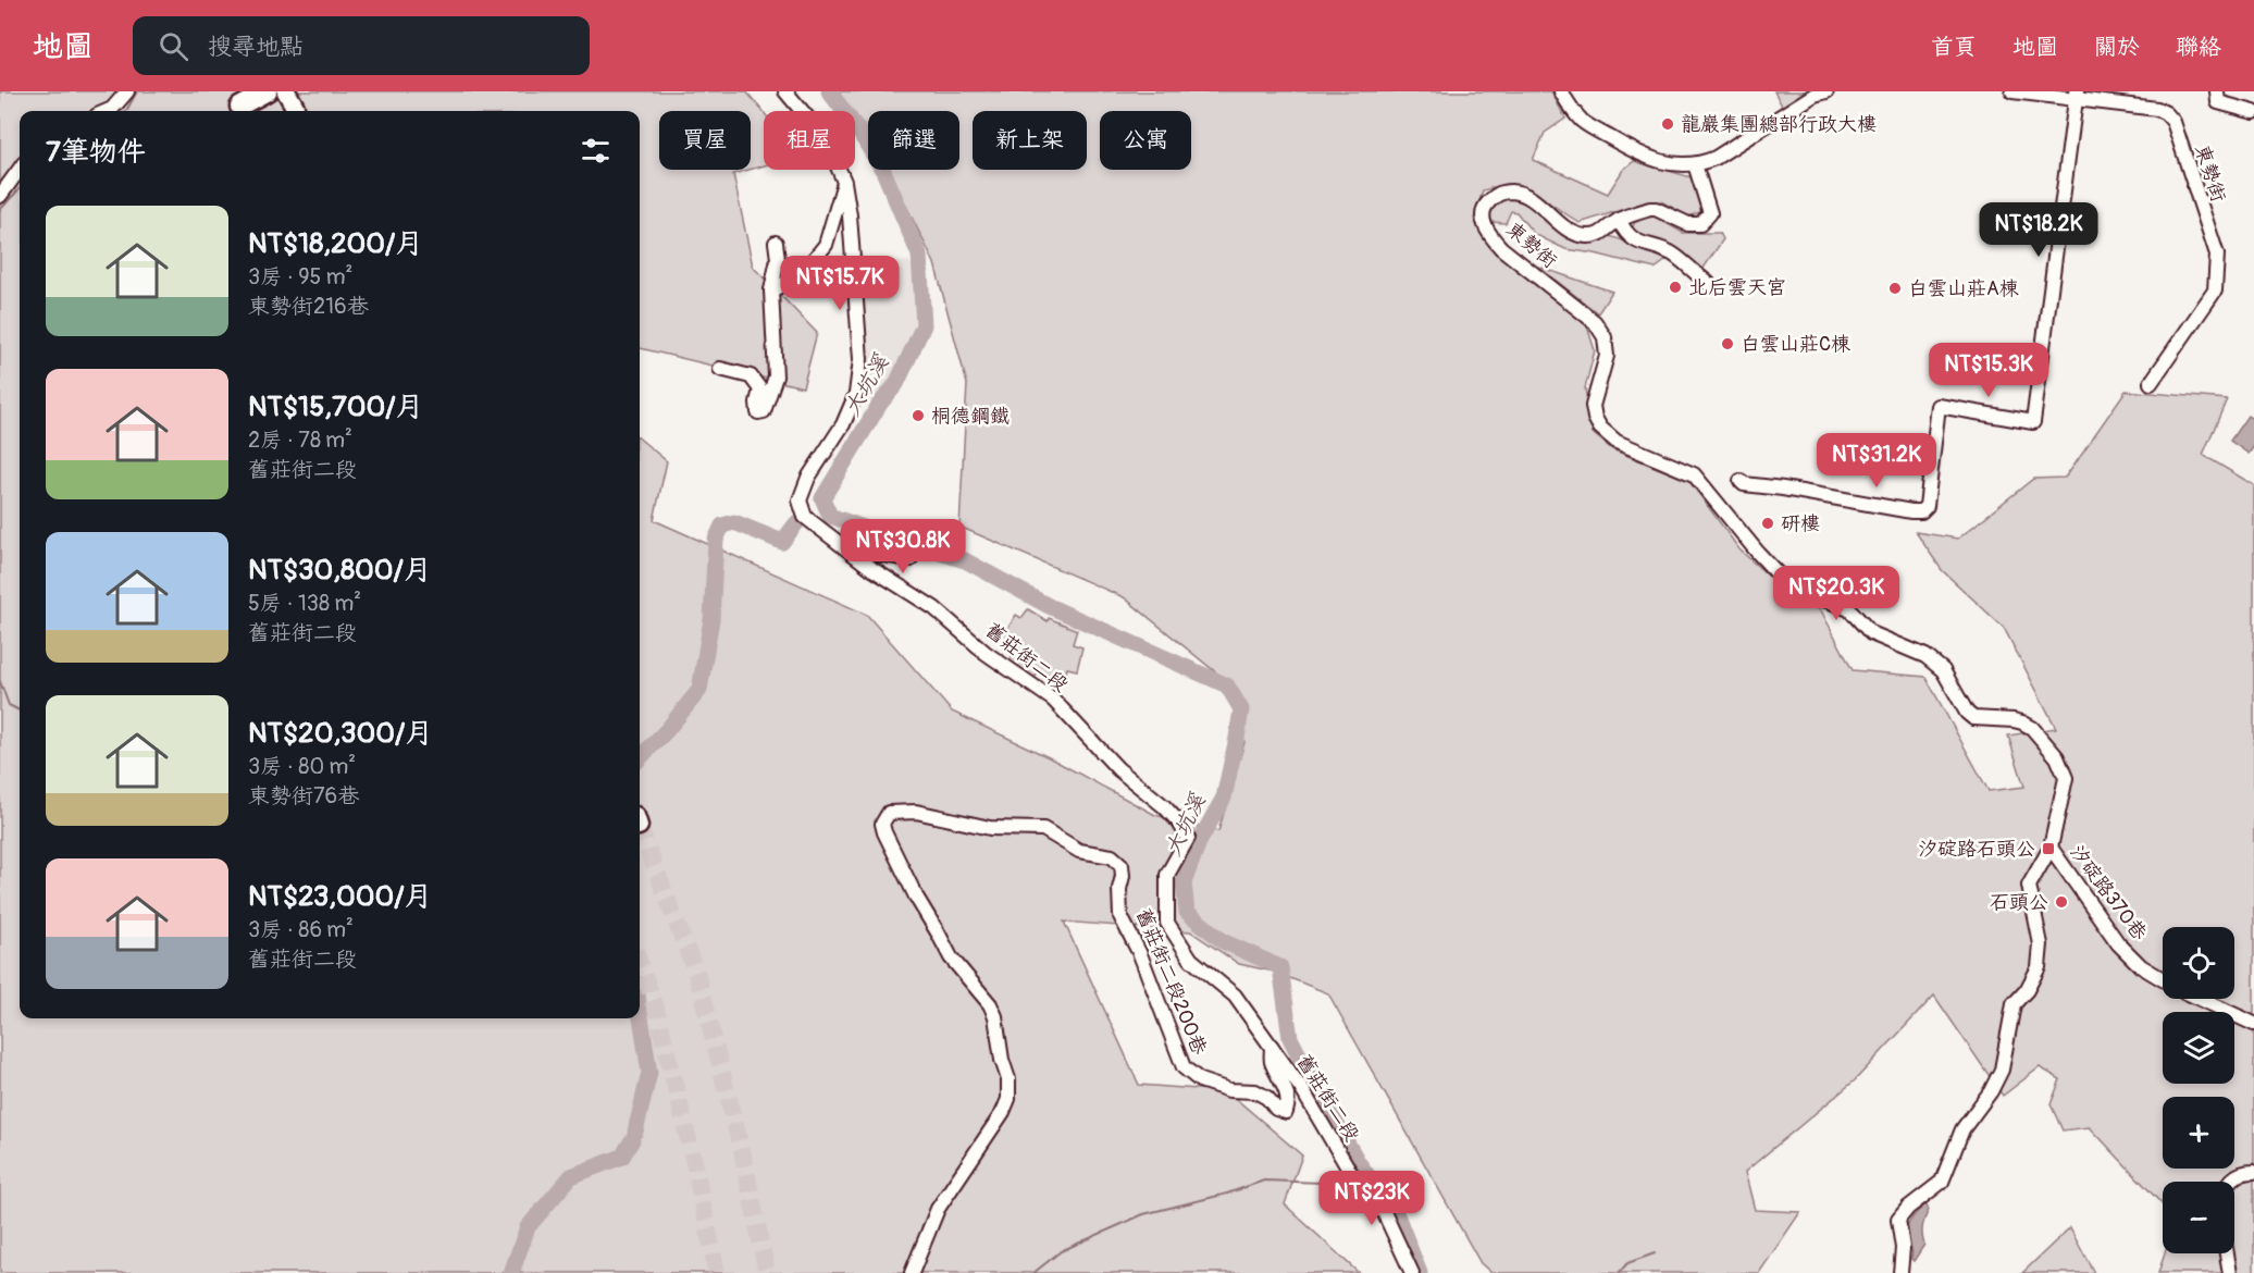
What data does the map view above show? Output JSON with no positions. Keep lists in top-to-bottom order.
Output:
{
  "streets": {
    "street": [
      "東勢街",
      "舊莊街二段",
      "汐碇路370巷",
      "舊莊街二段200巷"
    ]
  },
  "crossings": [
    ["東勢街", "汐碇路370巷"],
    ["舊莊街二段", "舊莊街二段200巷"]
  ],
  "water": ["大坑溪"],
  "places": {
    "other": [
      "龍巖集團總部行政大樓",
      "北后雲天宮",
      "白雲山莊A棟",
      "白雲山莊C棟",
      "桐德鋼鐵",
      "研樓",
      "石頭公"
    ],
    "transit": ["汐碇路石頭公"]
  },
  "page": {
    "header": "地圖",
    "search": "搜尋地點",
    "nav": [
      "首頁",
      "地圖",
      "關於",
      "聯絡"
    ],
    "chip": [
      "買屋",
      "租屋",
      "篩選",
      "新上架",
      "公寓"
    ],
    "heading": "7筆物件",
    "list": [
      {
        "name": "NT$18,200/月",
        "note": "3房 · 95 m² · 東勢街216巷"
      },
      {
        "name": "NT$15,700/月",
        "note": "2房 · 78 m² · 舊莊街二段"
      },
      {
        "name": "NT$30,800/月",
        "note": "5房 · 138 m² · 舊莊街二段"
      },
      {
        "name": "NT$20,300/月",
        "note": "3房 · 80 m² · 東勢街76巷"
      },
      {
        "name": "NT$23,000/月",
        "note": "3房 · 86 m² · 舊莊街二段"
      }
    ],
    "price": [
      "NT$18.2K",
      "NT$15.7K",
      "NT$15.3K",
      "NT$31.2K",
      "NT$30.8K",
      "NT$20.3K",
      "NT$23K"
    ],
    "map_buttons": ["+", "−"]
  }
}
